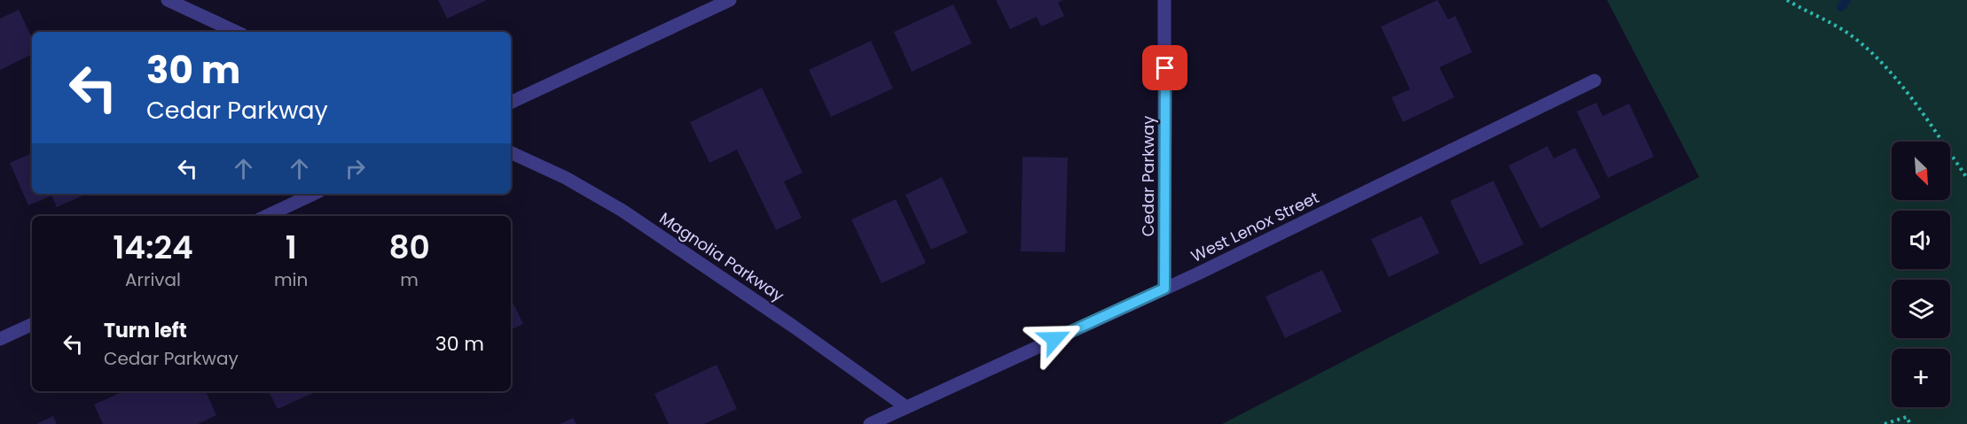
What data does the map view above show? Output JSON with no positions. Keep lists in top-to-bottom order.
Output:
{
  "streets": {
    "street": ["Cedar Parkway", "West Lenox Street", "Magnolia Parkway"]
  },
  "crossings": [
    ["Cedar Parkway", "West Lenox Street"],
    ["West Lenox Street", "Magnolia Parkway"]
  ],
  "north": "bottom right",
  "page": {
    "turn": ["30 m", "Cedar Parkway"],
    "map_buttons": "+",
    "eta": [
      "14:24",
      "Arrival",
      "1",
      "min",
      "80",
      "m"
    ],
    "list": [
      {
        "name": "Turn left",
        "note": "Cedar Parkway",
        "value": "30 m"
      }
    ]
  }
}
